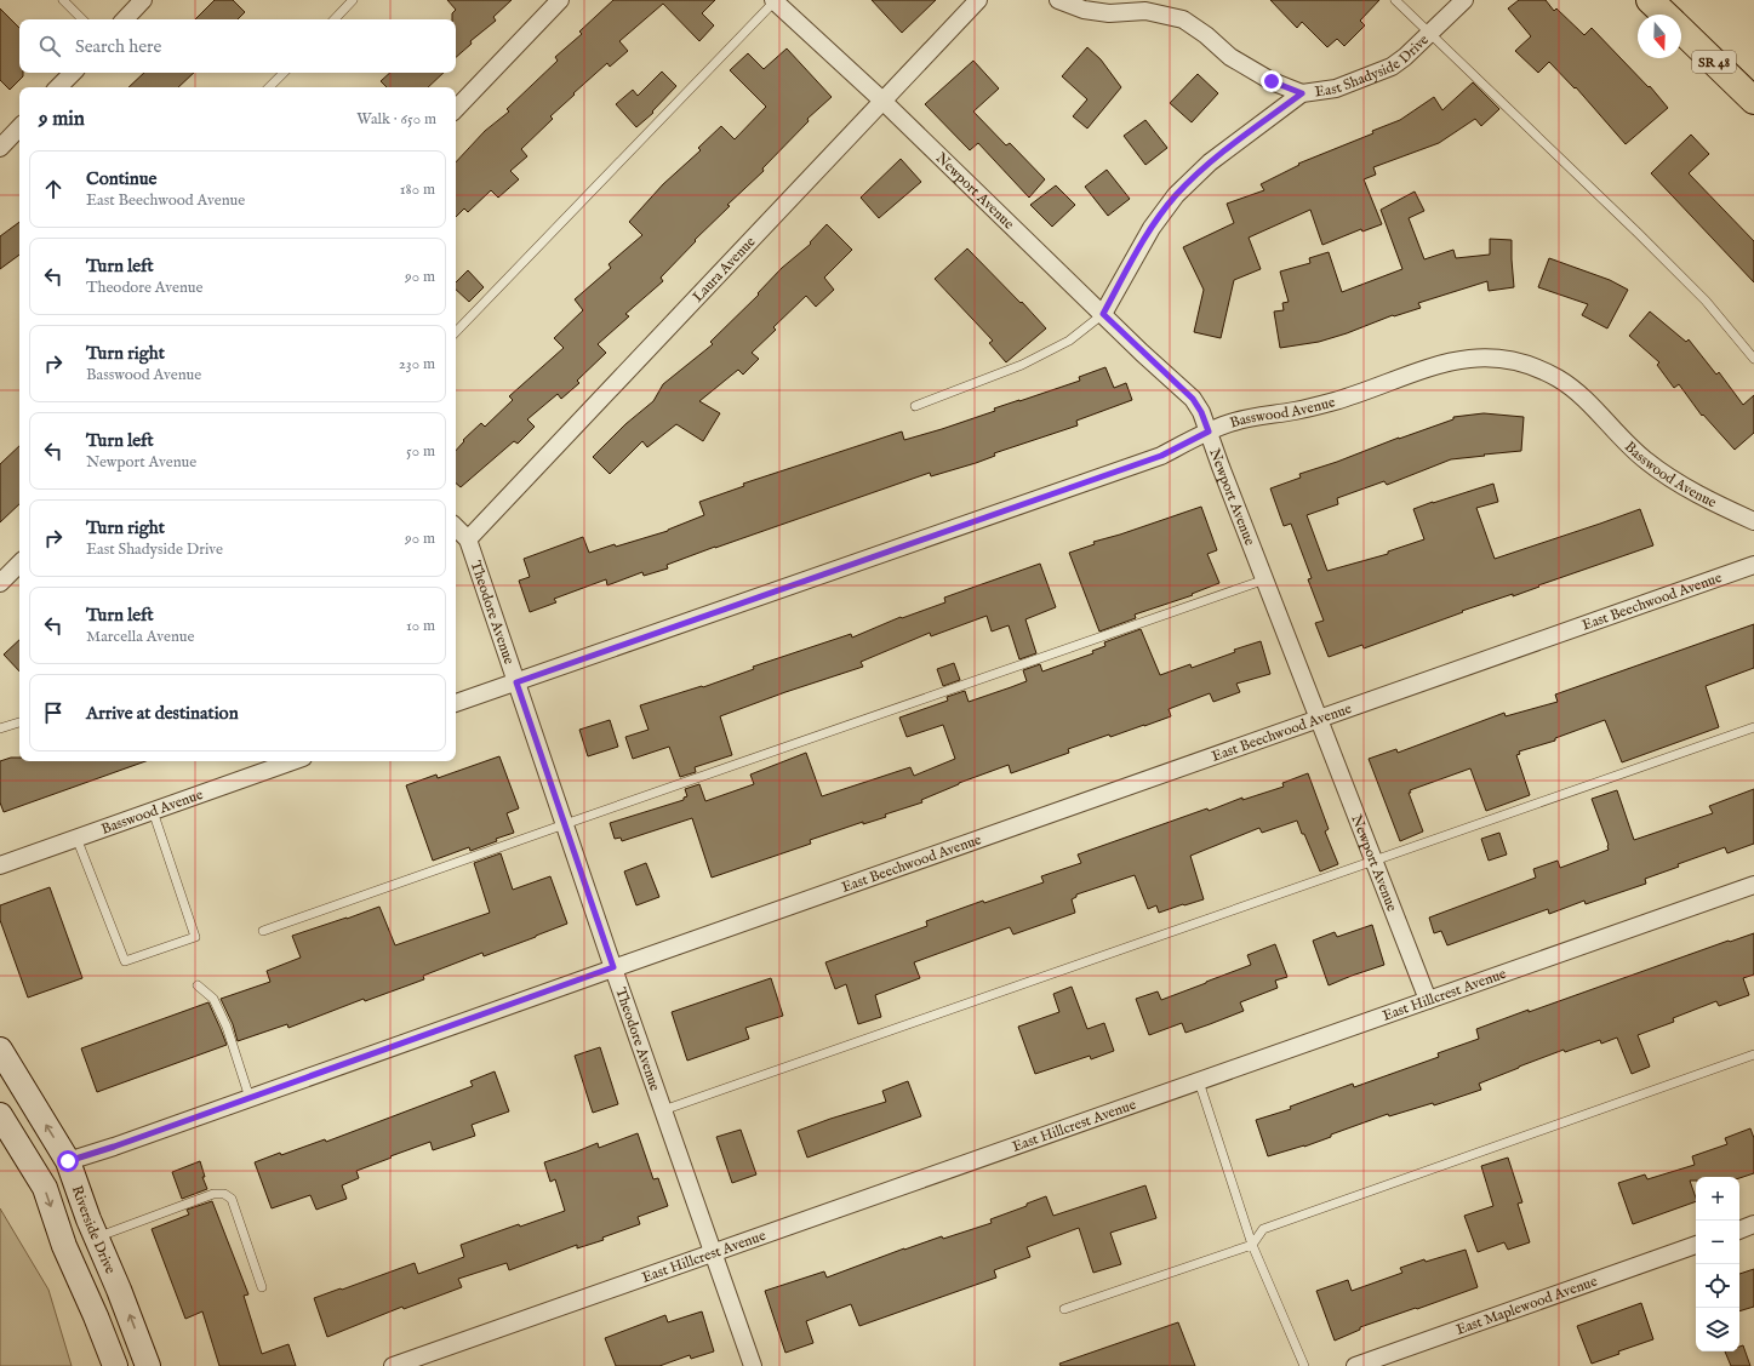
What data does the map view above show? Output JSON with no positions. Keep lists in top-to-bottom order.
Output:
{
  "streets": {
    "main road": ["SR 48", "Riverside Drive"],
    "street": [
      "East Shadyside Drive",
      "Newport Avenue",
      "Laura Avenue",
      "Basswood Avenue",
      "East Beechwood Avenue",
      "Theodore Avenue",
      "East Hillcrest Avenue",
      "East Maplewood Avenue"
    ]
  },
  "crossings": [
    ["East Shadyside Drive", "Newport Avenue"],
    ["Newport Avenue", "Laura Avenue"],
    ["Newport Avenue", "Basswood Avenue"],
    ["Newport Avenue", "East Beechwood Avenue"],
    ["Newport Avenue", "East Hillcrest Avenue"],
    ["Laura Avenue", "Theodore Avenue"],
    ["Basswood Avenue", "Theodore Avenue"],
    ["East Beechwood Avenue", "Theodore Avenue"],
    ["East Beechwood Avenue", "Riverside Drive"],
    ["Theodore Avenue", "East Hillcrest Avenue"]
  ],
  "north": "bottom",
  "page": {
    "search": "Search here",
    "heading": ["9 min", "Walk · 650 m"],
    "list": [
      ["Continue", "East Beechwood Avenue", "180 m"],
      ["Turn left", "Theodore Avenue", "90 m"],
      ["Turn right", "Basswood Avenue", "230 m"],
      ["Turn left", "Newport Avenue", "50 m"],
      ["Turn right", "East Shadyside Drive", "90 m"],
      ["Turn left", "Marcella Avenue", "10 m"],
      "Arrive at destination"
    ],
    "map_buttons": ["+", "−"]
  }
}
